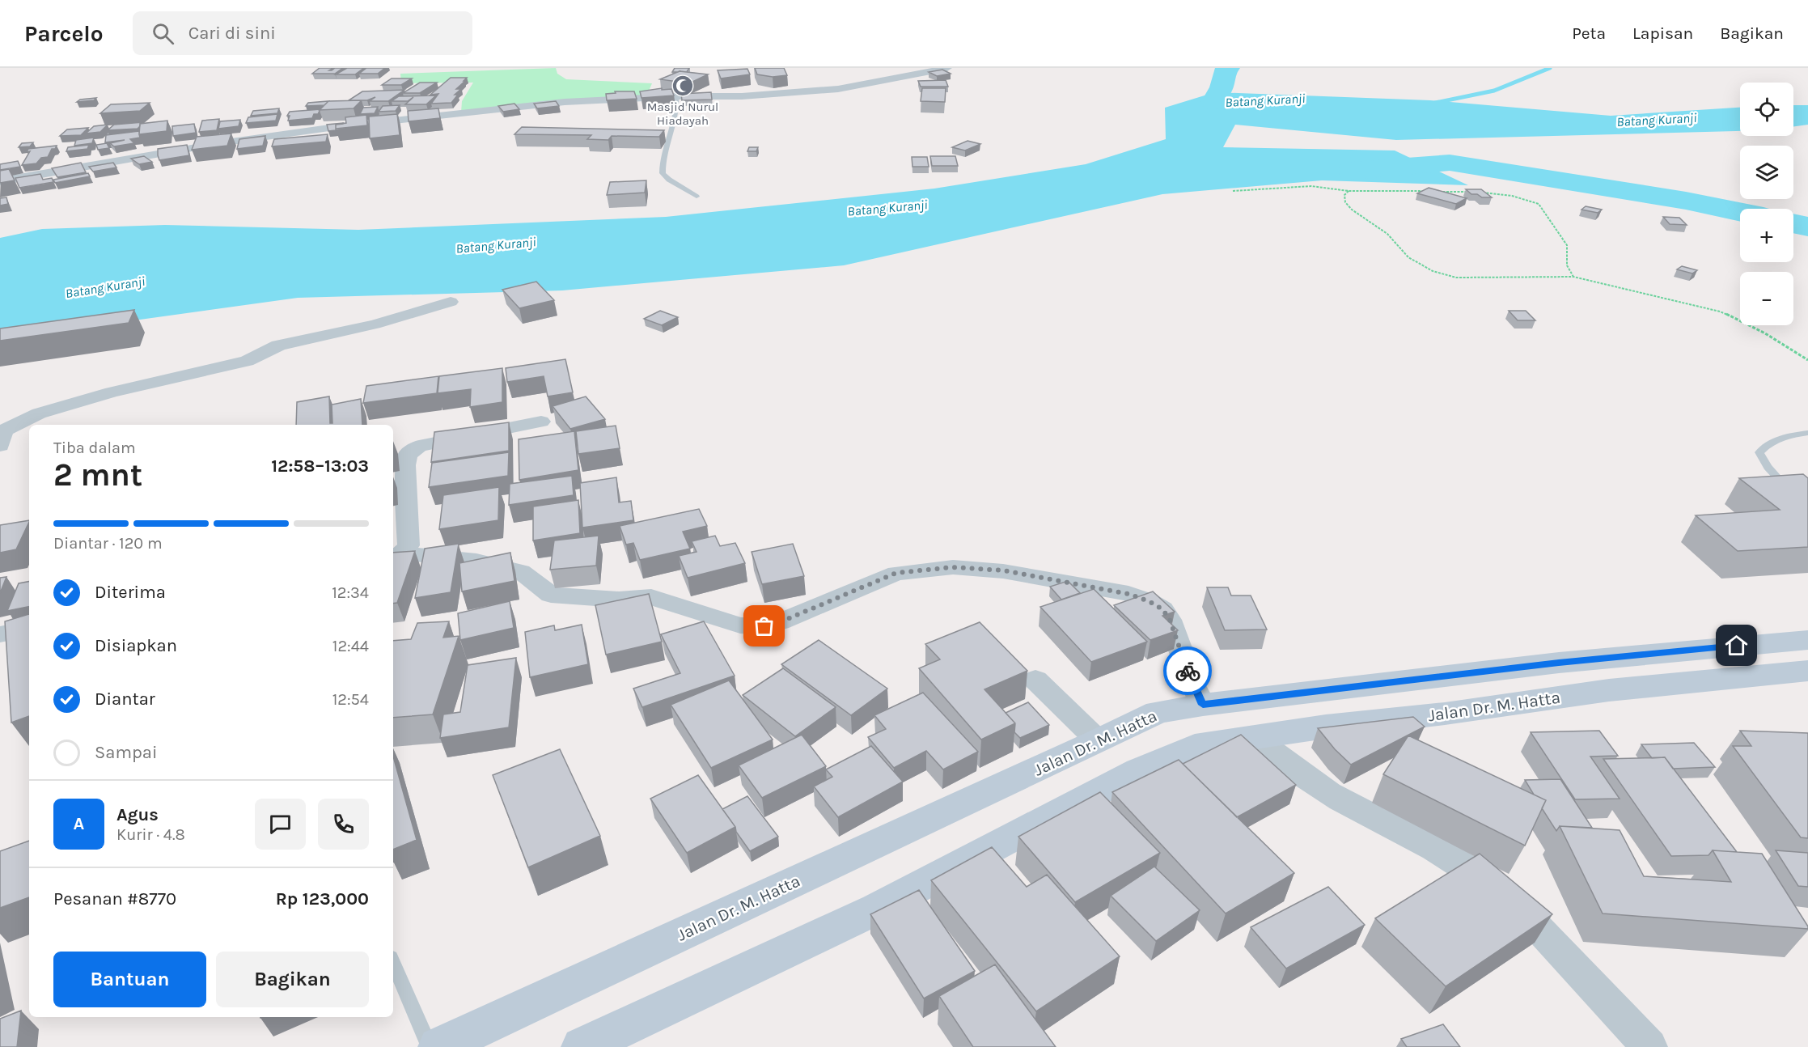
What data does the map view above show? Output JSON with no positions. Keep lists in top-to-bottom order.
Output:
{
  "streets": {
    "main road": ["Jalan Dr. M. Hatta"]
  },
  "water": ["Batang Kuranji"],
  "places": {
    "mosque": ["Masjid Nurul Hiadayah"]
  },
  "page": {
    "header": "Parcelo",
    "search": "Cari di sini",
    "nav": ["Peta", "Lapisan", "Bagikan"],
    "map_buttons": ["+", "−"],
    "heading": ["2 mnt", "Tiba dalam", "12:58–13:03"],
    "panel": [
      "Agus",
      "Kurir · 4.8",
      "Pesanan #8770",
      "Rp 123,000"
    ],
    "bar": "Diantar · 120 m",
    "list": [
      ["Diterima", "12:34"],
      ["Disiapkan", "12:44"],
      ["Diantar", "12:54"],
      "Sampai"
    ],
    "round": "A",
    "buttons": ["Bantuan", "Bagikan"]
  }
}
